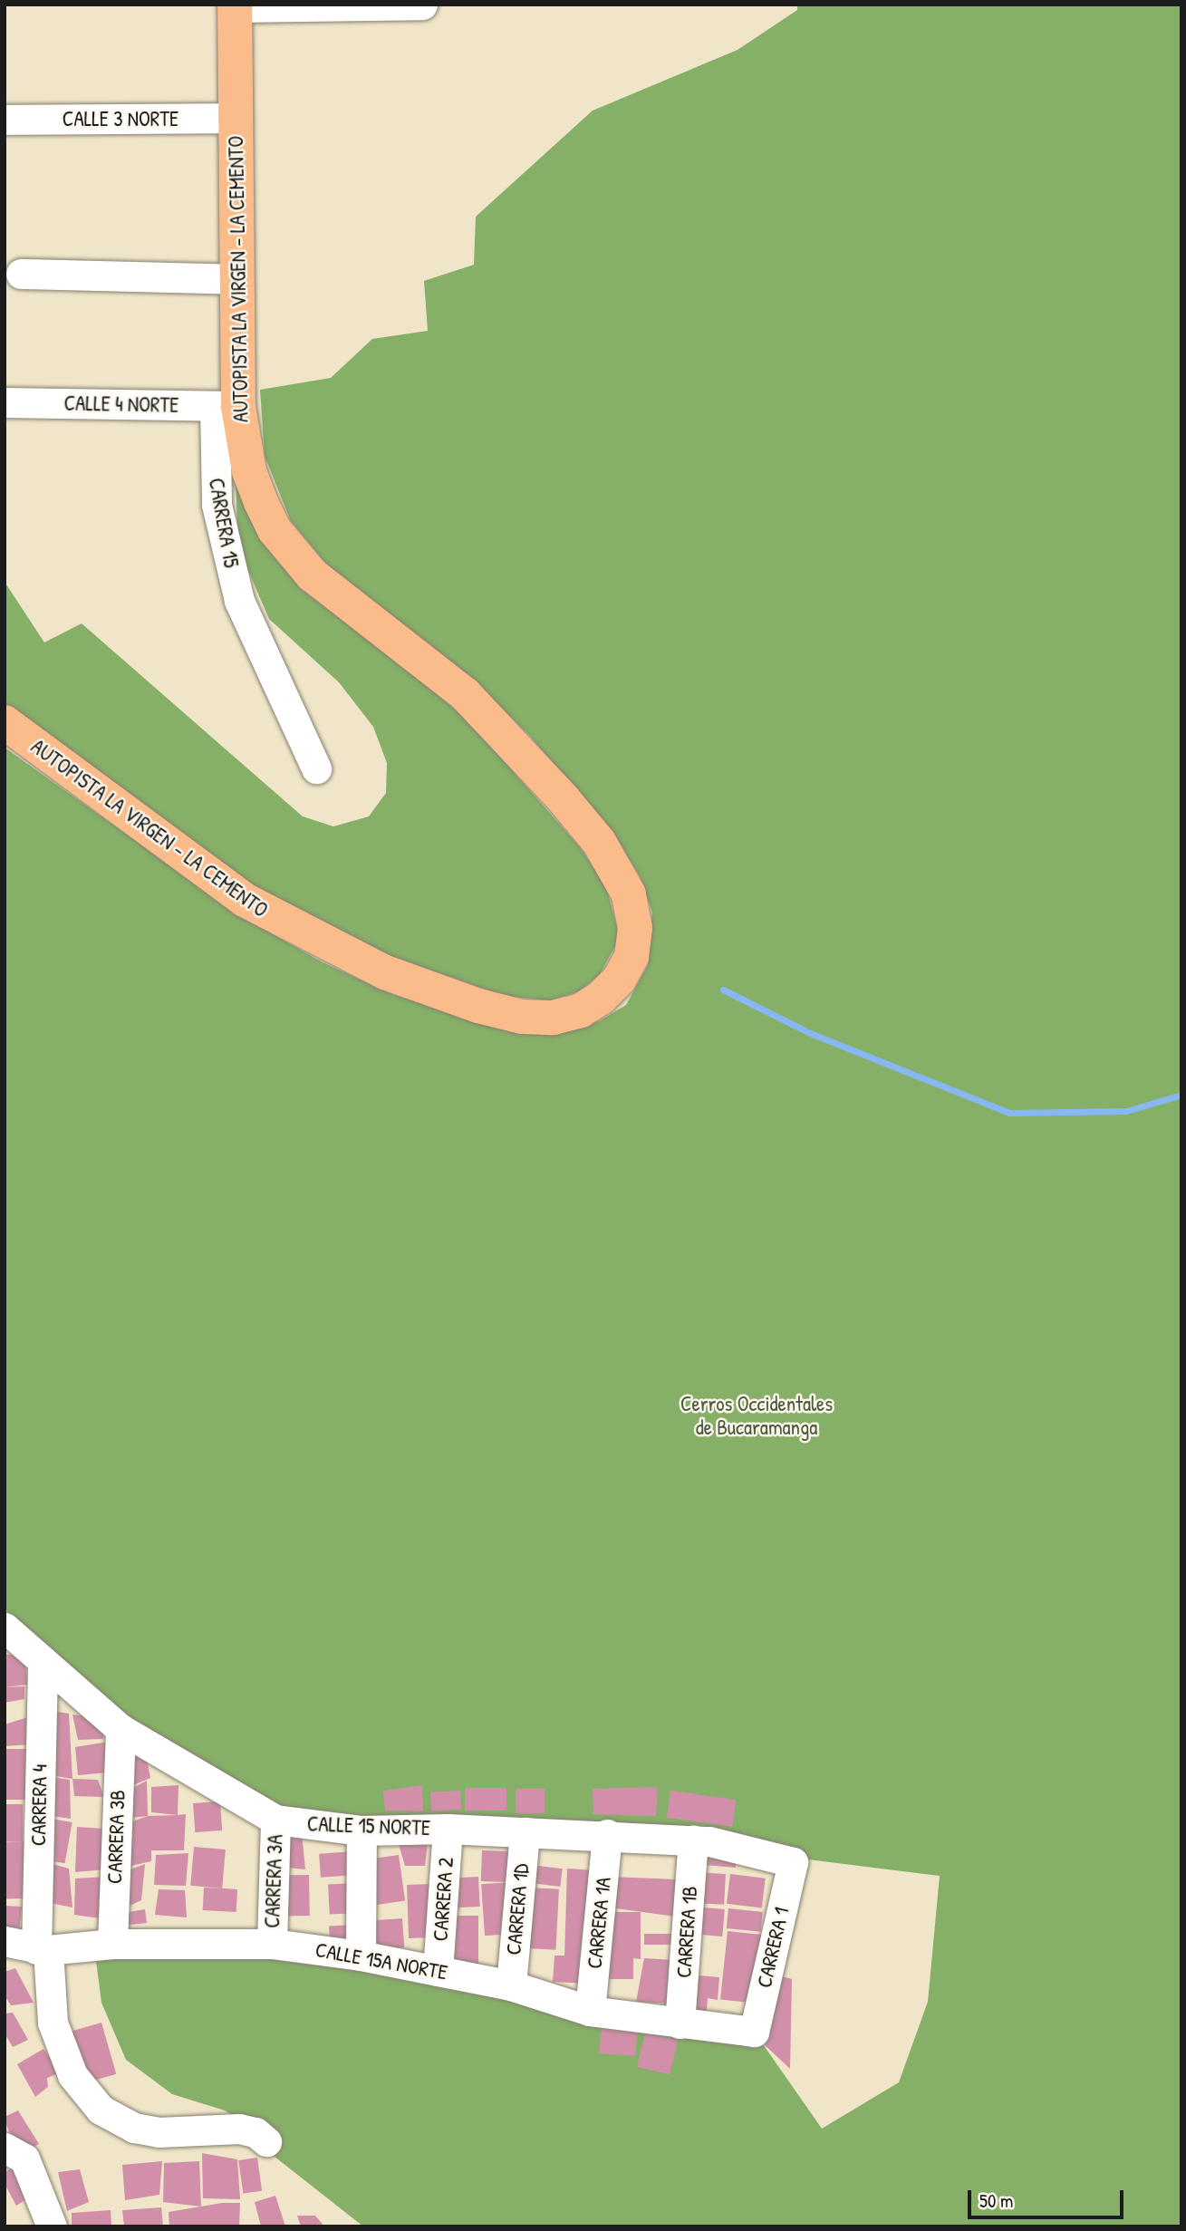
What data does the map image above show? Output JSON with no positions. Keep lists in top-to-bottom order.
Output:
{
  "streets": {
    "main road": ["AUTOPISTA LA VIRGEN - LA CEMENTO"],
    "street": [
      "CALLE 3 NORTE",
      "CALLE 4 NORTE",
      "CARRERA 15",
      "CARRERA 4",
      "CALLE 15 NORTE",
      "CARRERA 3B",
      "CARRERA 3A",
      "CARRERA 2",
      "CARRERA 1D",
      "CARRERA 1A",
      "CARRERA 1B",
      "CARRERA 1",
      "CALLE 15A NORTE"
    ]
  },
  "crossings": [
    ["CALLE 3 NORTE", "AUTOPISTA LA VIRGEN - LA CEMENTO"],
    ["AUTOPISTA LA VIRGEN - LA CEMENTO", "CALLE 4 NORTE"],
    ["AUTOPISTA LA VIRGEN - LA CEMENTO", "CARRERA 15"],
    ["CALLE 4 NORTE", "CARRERA 15"],
    ["CARRERA 4", "CALLE 15 NORTE"],
    ["CARRERA 4", "CALLE 15A NORTE"],
    ["CALLE 15 NORTE", "CARRERA 3B"],
    ["CALLE 15 NORTE", "CARRERA 3A"],
    ["CALLE 15 NORTE", "CARRERA 2"],
    ["CALLE 15 NORTE", "CARRERA 1D"],
    ["CALLE 15 NORTE", "CARRERA 1A"],
    ["CALLE 15 NORTE", "CARRERA 1B"],
    ["CALLE 15 NORTE", "CARRERA 1"],
    ["CARRERA 3B", "CALLE 15A NORTE"],
    ["CARRERA 3A", "CALLE 15A NORTE"],
    ["CARRERA 2", "CALLE 15A NORTE"],
    ["CARRERA 1D", "CALLE 15A NORTE"],
    ["CARRERA 1A", "CALLE 15A NORTE"],
    ["CARRERA 1B", "CALLE 15A NORTE"],
    ["CARRERA 1", "CALLE 15A NORTE"]
  ],
  "parks": ["Cerros Occidentales de Bucaramanga"],
  "scale_bar": "50 m"
}
